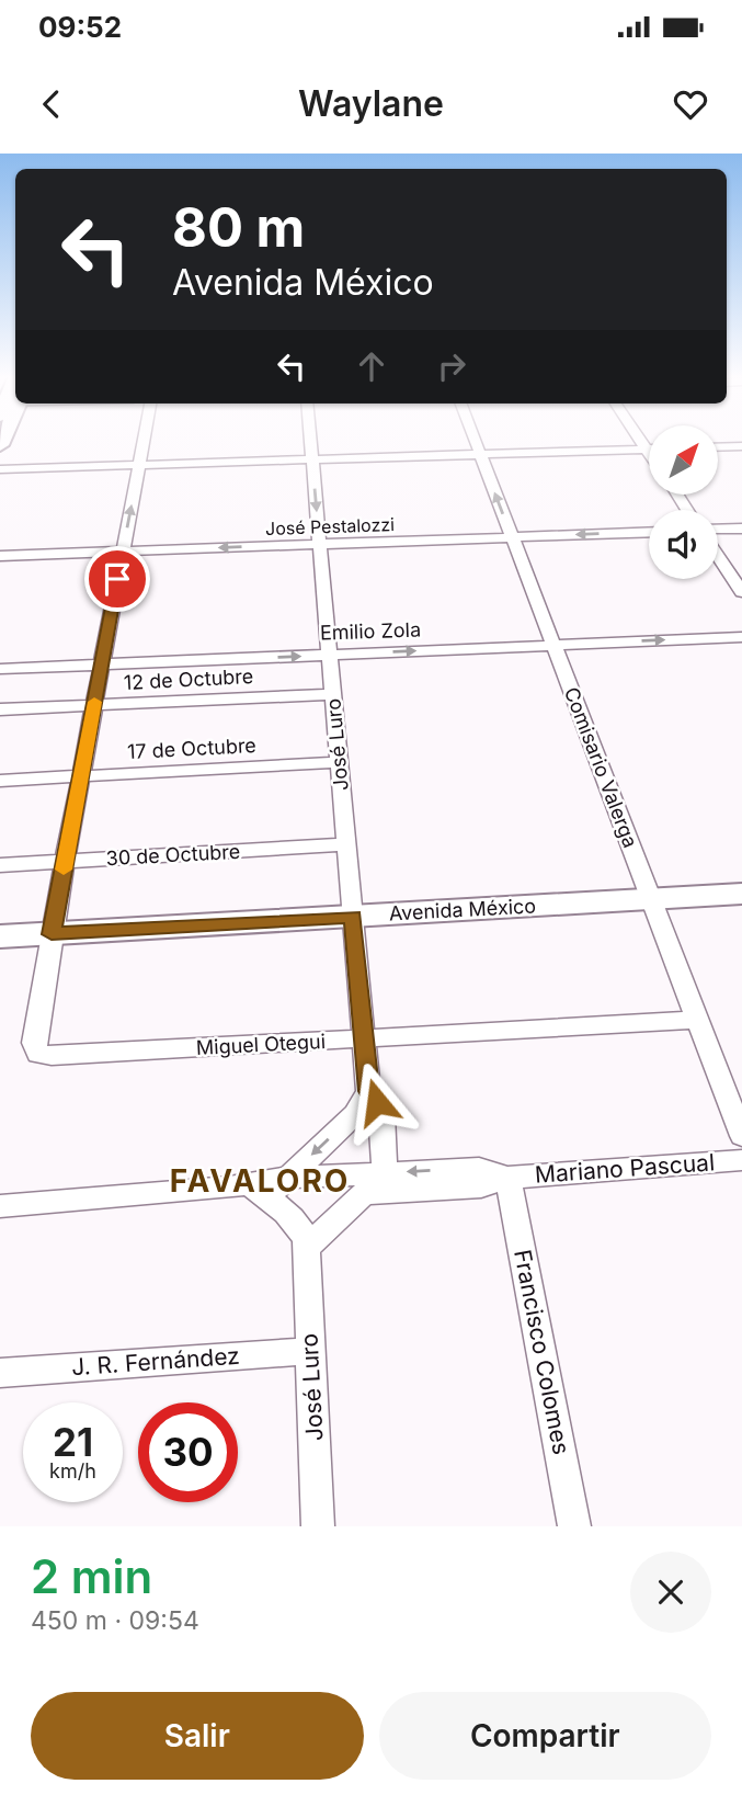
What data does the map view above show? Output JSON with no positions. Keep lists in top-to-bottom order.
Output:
{
  "streets": {
    "main road": ["Avenida México"],
    "street": [
      "José Pestalozzi",
      "Emilio Zola",
      "12 de Octubre",
      "José Luro",
      "17 de Octubre",
      "Comisario Valerga",
      "30 de Octubre",
      "Miguel Otegui",
      "Mariano Pascual",
      "Francisco Colomes",
      "J. R. Fernández"
    ]
  },
  "crossings": [
    ["José Pestalozzi", "José Luro"],
    ["José Pestalozzi", "Comisario Valerga"],
    ["Emilio Zola", "José Luro"],
    ["Emilio Zola", "Comisario Valerga"],
    ["12 de Octubre", "José Luro"],
    ["José Luro", "17 de Octubre"],
    ["José Luro", "30 de Octubre"],
    ["José Luro", "Avenida México"],
    ["José Luro", "Miguel Otegui"],
    ["José Luro", "Mariano Pascual"],
    ["José Luro", "J. R. Fernández"],
    ["Comisario Valerga", "Avenida México"],
    ["Comisario Valerga", "Miguel Otegui"],
    ["Avenida México", "Miguel Otegui"],
    ["Mariano Pascual", "Francisco Colomes"]
  ],
  "one_way": ["Emilio Zola"],
  "districts": ["FAVALORO"],
  "north": "top right",
  "page": {
    "status": "09:52",
    "header": "Waylane",
    "turn": ["80 m", "Avenida México"],
    "speed": "21 km/h",
    "limit": "30",
    "heading": ["2 min", "450 m · 09:54"],
    "buttons": ["Salir", "Compartir"]
  }
}
